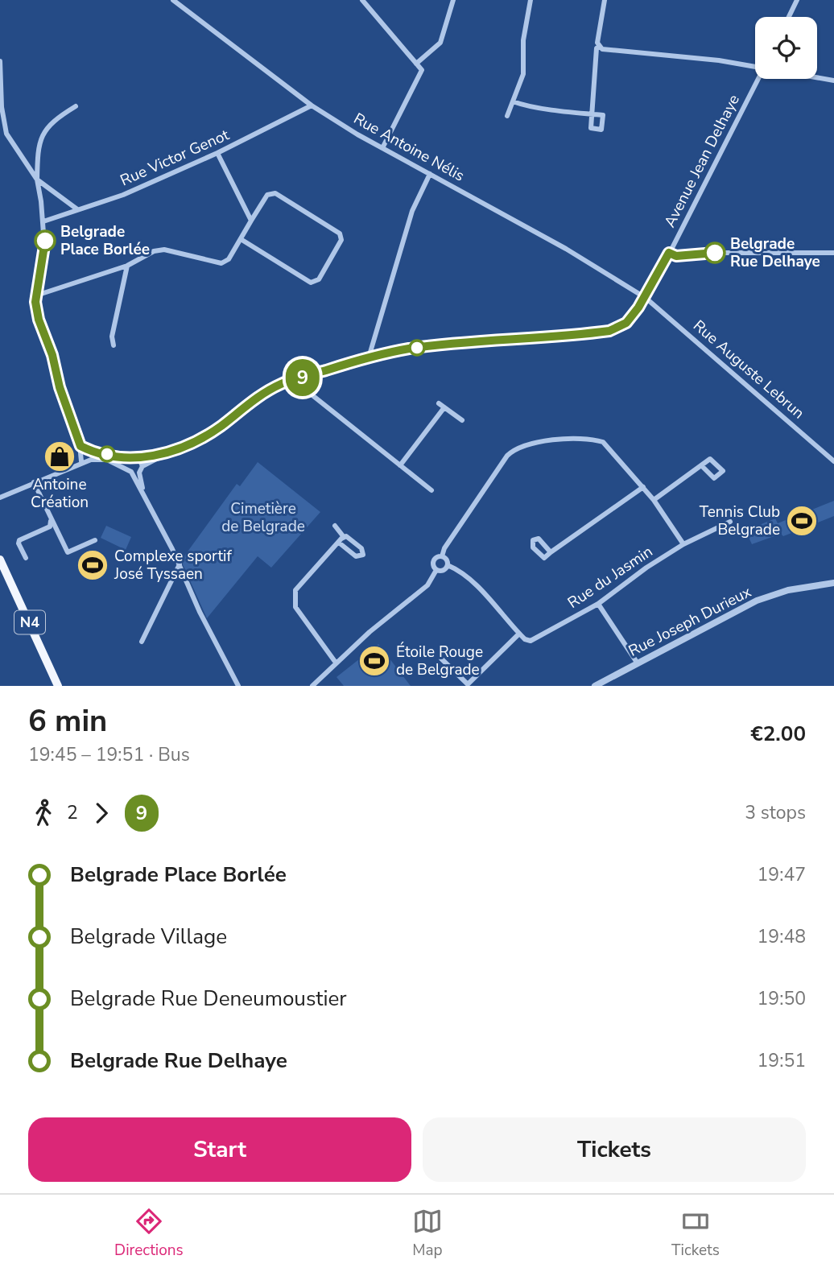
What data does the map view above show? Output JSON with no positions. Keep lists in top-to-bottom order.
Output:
{
  "streets": {
    "main road": ["N4"],
    "street": [
      "Rue Antoine Nélis",
      "Rue Victor Genot",
      "Avenue Jean Delhaye",
      "Rue Auguste Lebrun",
      "Rue du Jasmin",
      "Rue Joseph Durieux"
    ]
  },
  "crossings": [
    ["Rue Antoine Nélis", "Rue Victor Genot"],
    ["Rue Antoine Nélis", "Avenue Jean Delhaye"],
    ["Rue Antoine Nélis", "Rue Auguste Lebrun"],
    ["Avenue Jean Delhaye", "Rue Auguste Lebrun"]
  ],
  "parks": ["Cimetière de Belgrade"],
  "places": {
    "other": ["Belgrade Place Borlée", "Belgrade Rue Delhaye"],
    "shop": ["Antoine Création"],
    "sports": ["Tennis Club Belgrade", "Complexe sportif José Tyssaen", "Étoile Rouge de Belgrade"]
  },
  "lines": ["bus line 9"],
  "page": {
    "on_map": "9",
    "heading": ["6 min", "19:45 – 19:51 · Bus", "€2.00"],
    "legs": ["2", "9", "3 stops"],
    "list": [
      {
        "name": "Belgrade Place Borlée",
        "value": "19:47"
      },
      {
        "name": "Belgrade Village",
        "value": "19:48"
      },
      {
        "name": "Belgrade Rue Deneumoustier",
        "value": "19:50"
      },
      {
        "name": "Belgrade Rue Delhaye",
        "value": "19:51"
      }
    ],
    "buttons": ["Start", "Tickets"],
    "tabs": ["Directions", "Map", "Tickets"]
  }
}
